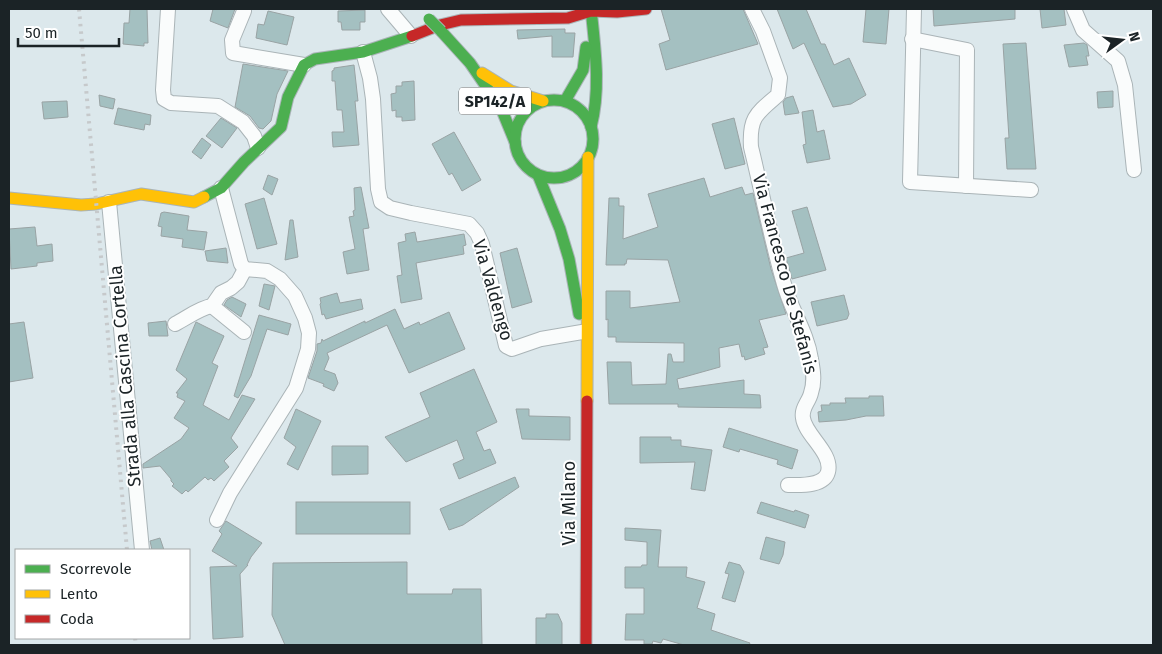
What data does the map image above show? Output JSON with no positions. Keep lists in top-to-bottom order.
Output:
{
  "streets": {
    "main road": ["SP142/A", "Via Milano"],
    "street": ["Via Francesco De Stefanis", "Via Valdengo", "Strada alla Cascina Cortella"]
  },
  "crossings": [
    ["SP142/A", "Via Milano"],
    ["Via Valdengo", "Via Milano"]
  ],
  "legend": ["Scorrevole", "Lento", "Coda"],
  "scale_bar": "50 m",
  "north": "right"
}
